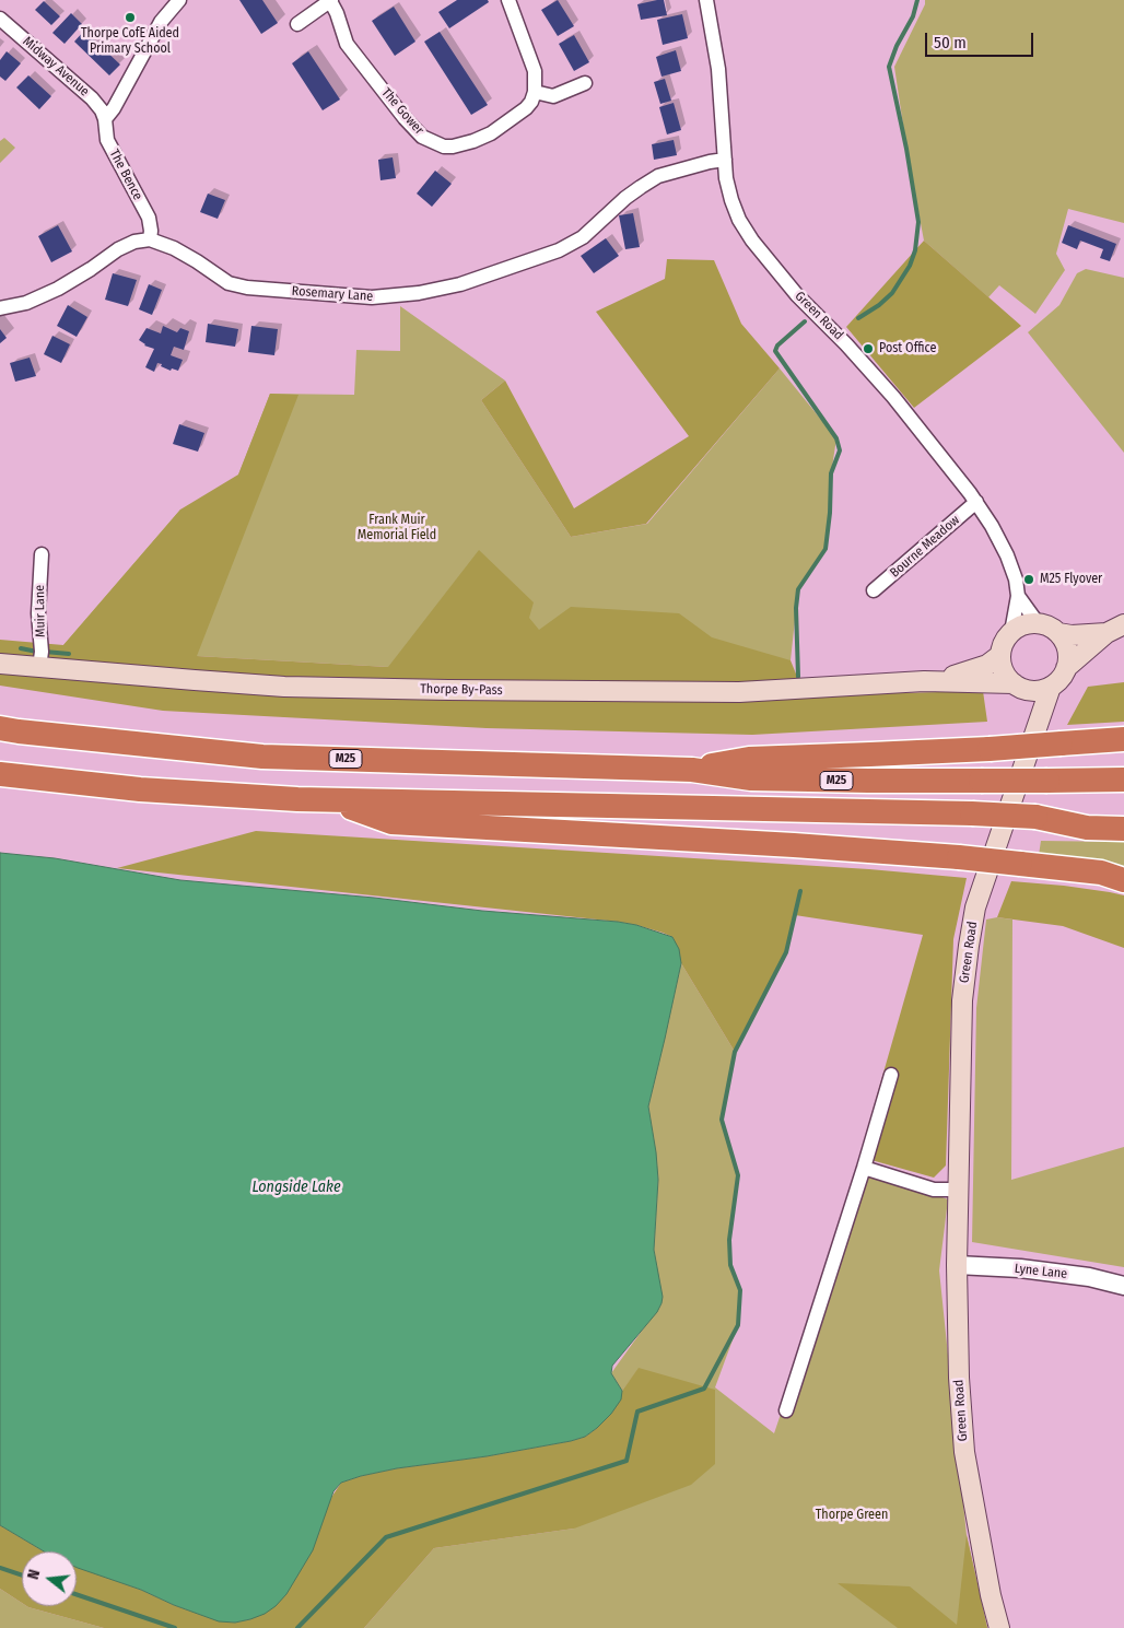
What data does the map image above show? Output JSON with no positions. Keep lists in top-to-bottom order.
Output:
{
  "streets": {
    "highway": ["M25"],
    "main road": ["Green Road", "Thorpe By-Pass"],
    "street": [
      "Midway Avenue",
      "The Gower",
      "The Bence",
      "Rosemary Lane",
      "Bourne Meadow",
      "Muir Lane",
      "Lyne Lane"
    ]
  },
  "crossings": [
    ["Midway Avenue", "The Bence"],
    ["The Bence", "Rosemary Lane"],
    ["Rosemary Lane", "Green Road"],
    ["Green Road", "Bourne Meadow"],
    ["Green Road", "Thorpe By-Pass"],
    ["Green Road", "Lyne Lane"],
    ["Muir Lane", "Thorpe By-Pass"]
  ],
  "water": ["Longside Lake"],
  "parks": ["Frank Muir Memorial Field", "Thorpe Green"],
  "places": ["Thorpe CofE Aided Primary School", "Post Office", "M25 Flyover"],
  "scale_bar": "50 m",
  "north": "left"
}
